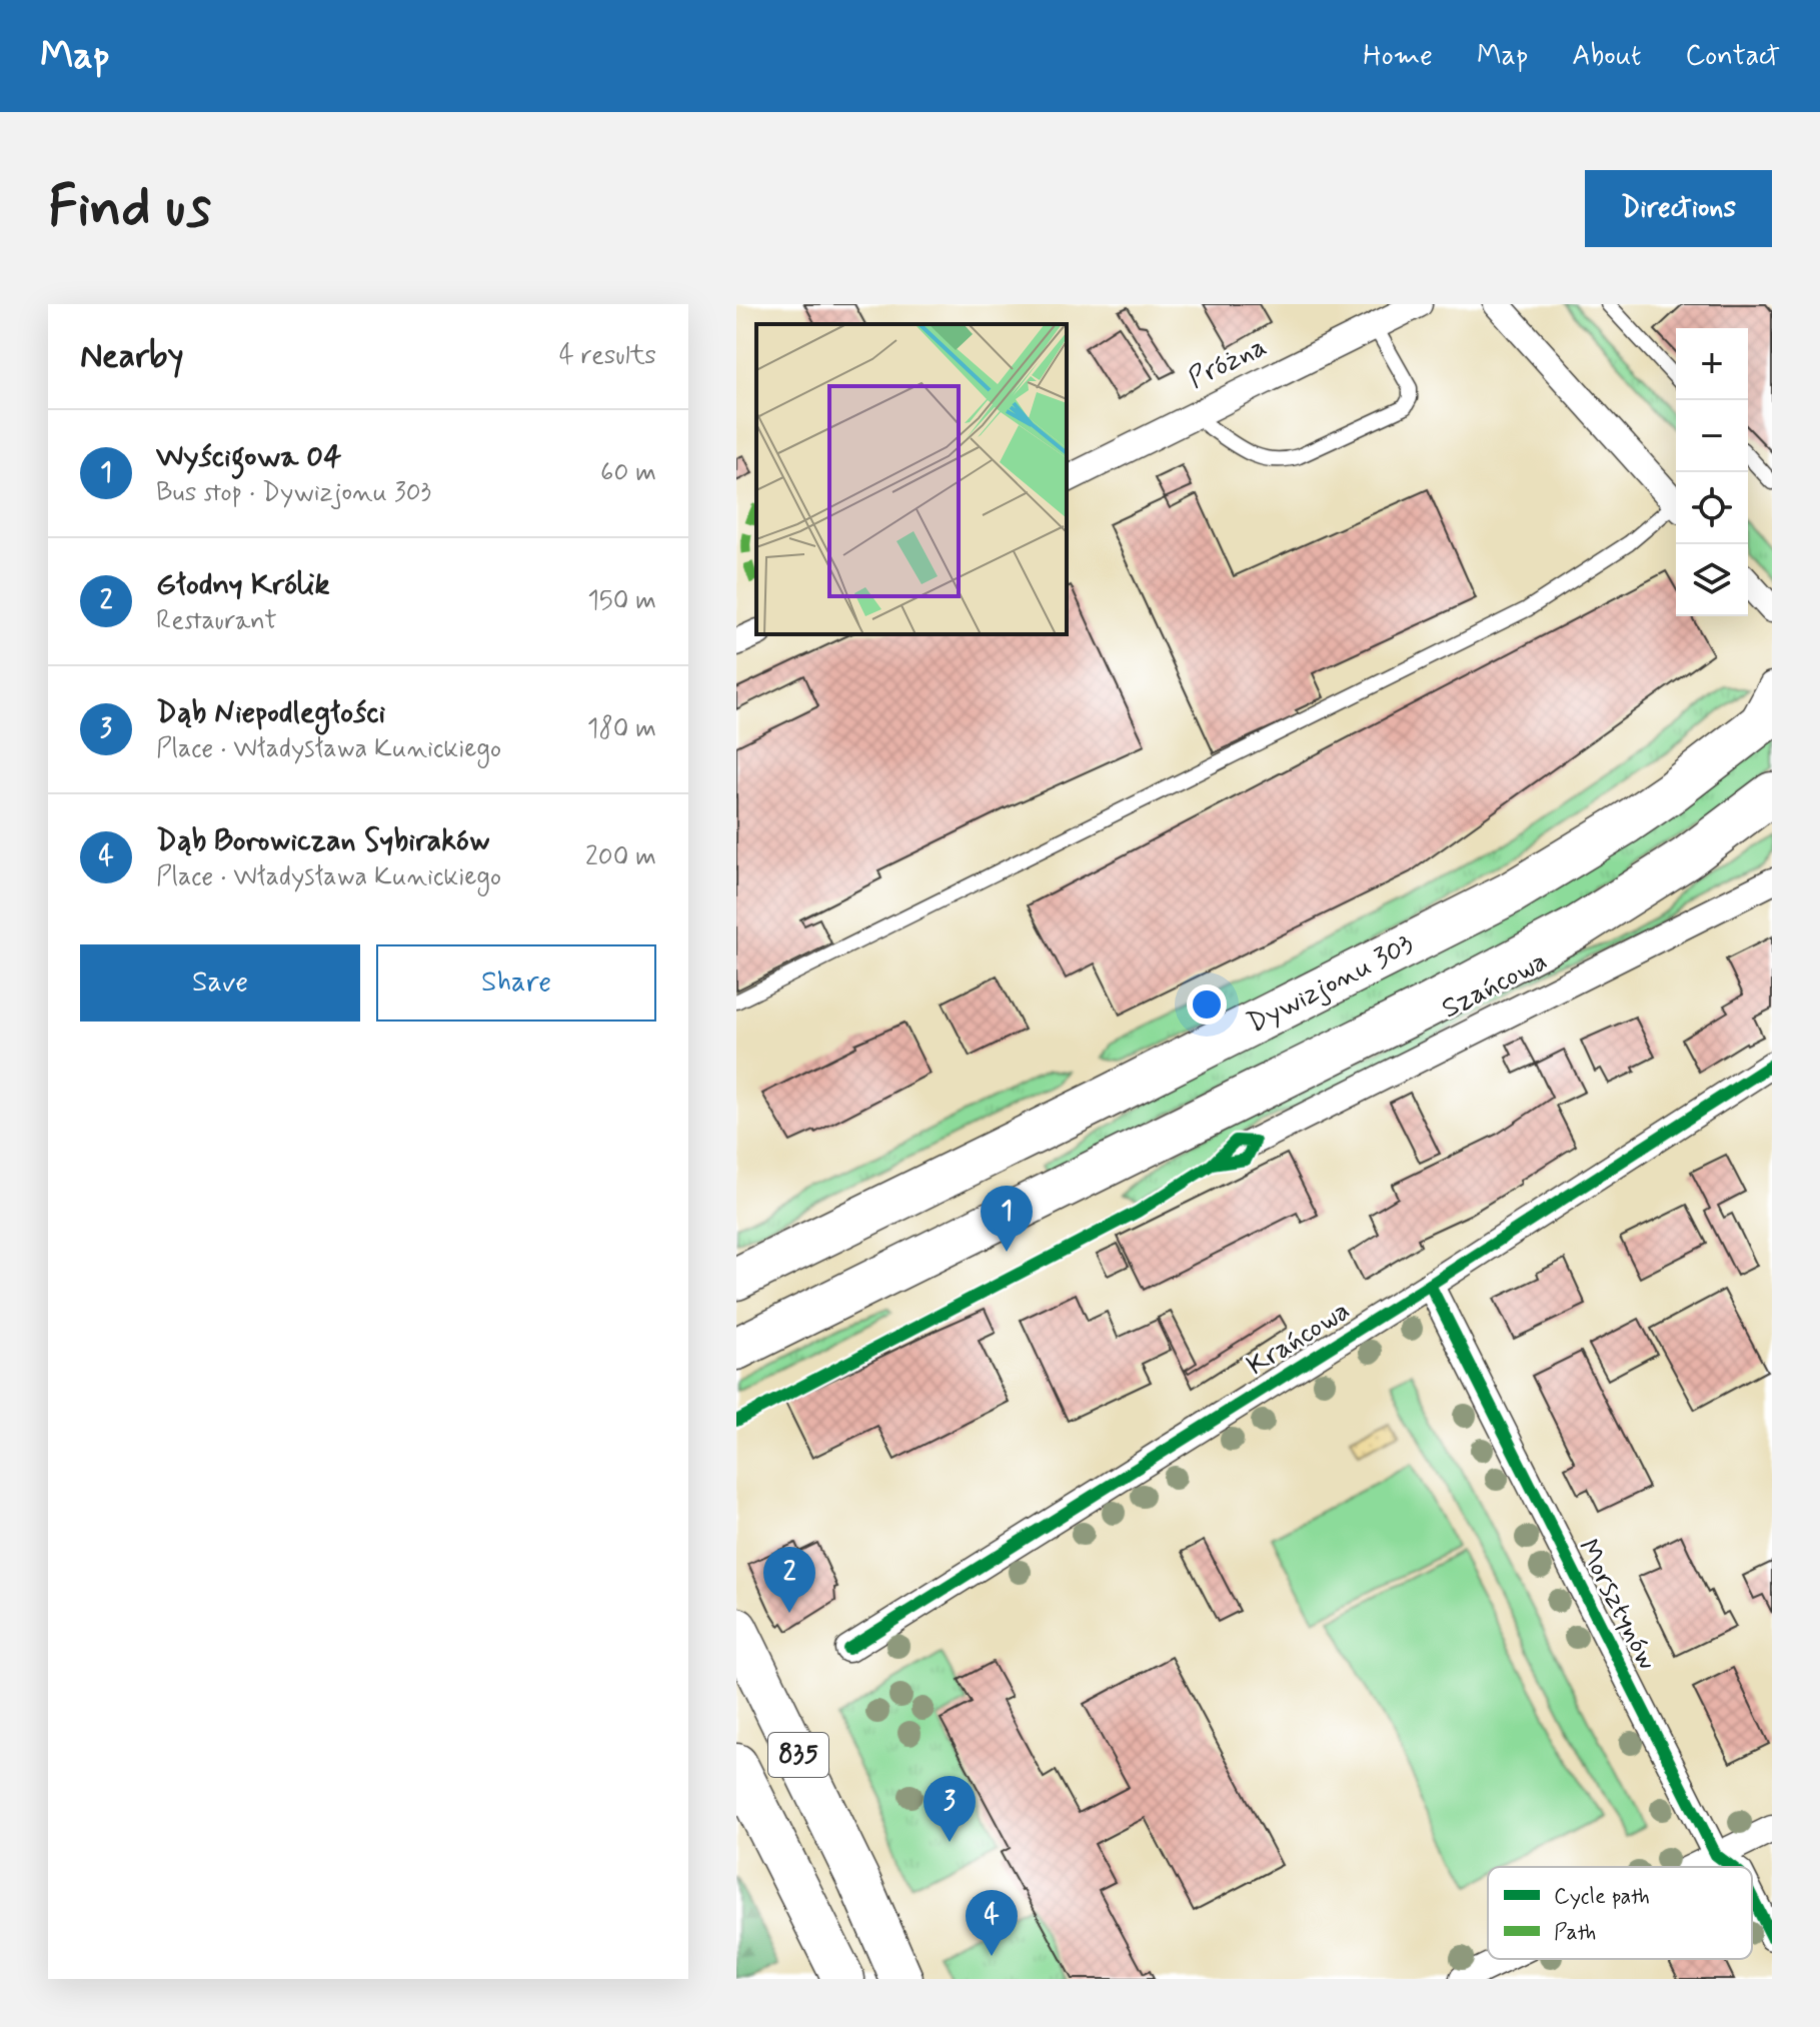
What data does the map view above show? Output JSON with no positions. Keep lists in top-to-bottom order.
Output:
{
  "streets": {
    "main road": ["Dywizjonu 303", "835"],
    "street": [
      "Próżna",
      "Szańcowa",
      "Krańcowa",
      "Morsztynów"
    ]
  },
  "crossings": [
    ["Krańcowa", "Morsztynów"]
  ],
  "legend": ["Cycle path", "Path"],
  "page": {
    "header": "Map",
    "nav": [
      "Home",
      "Map",
      "About",
      "Contact"
    ],
    "buttons": [
      "Directions",
      ["Save", "Share"]
    ],
    "title": "Find us",
    "heading": ["Nearby", "4 results"],
    "map_buttons": ["+", "−"],
    "list": [
      {
        "mark": "1",
        "name": "Wyścigowa 04",
        "note": "Bus stop · Dywizjonu 303",
        "value": "60 m"
      },
      {
        "mark": "2",
        "name": "Głodny Królik",
        "note": "Restaurant",
        "value": "150 m"
      },
      {
        "mark": "3",
        "name": "Dąb Niepodległości",
        "note": "Place · Władysława Kunickiego",
        "value": "180 m"
      },
      {
        "mark": "4",
        "name": "Dąb Borowiczan Sybiraków",
        "note": "Place · Władysława Kunickiego",
        "value": "200 m"
      }
    ],
    "pins": [
      "1",
      "2",
      "3",
      "4"
    ]
  }
}
